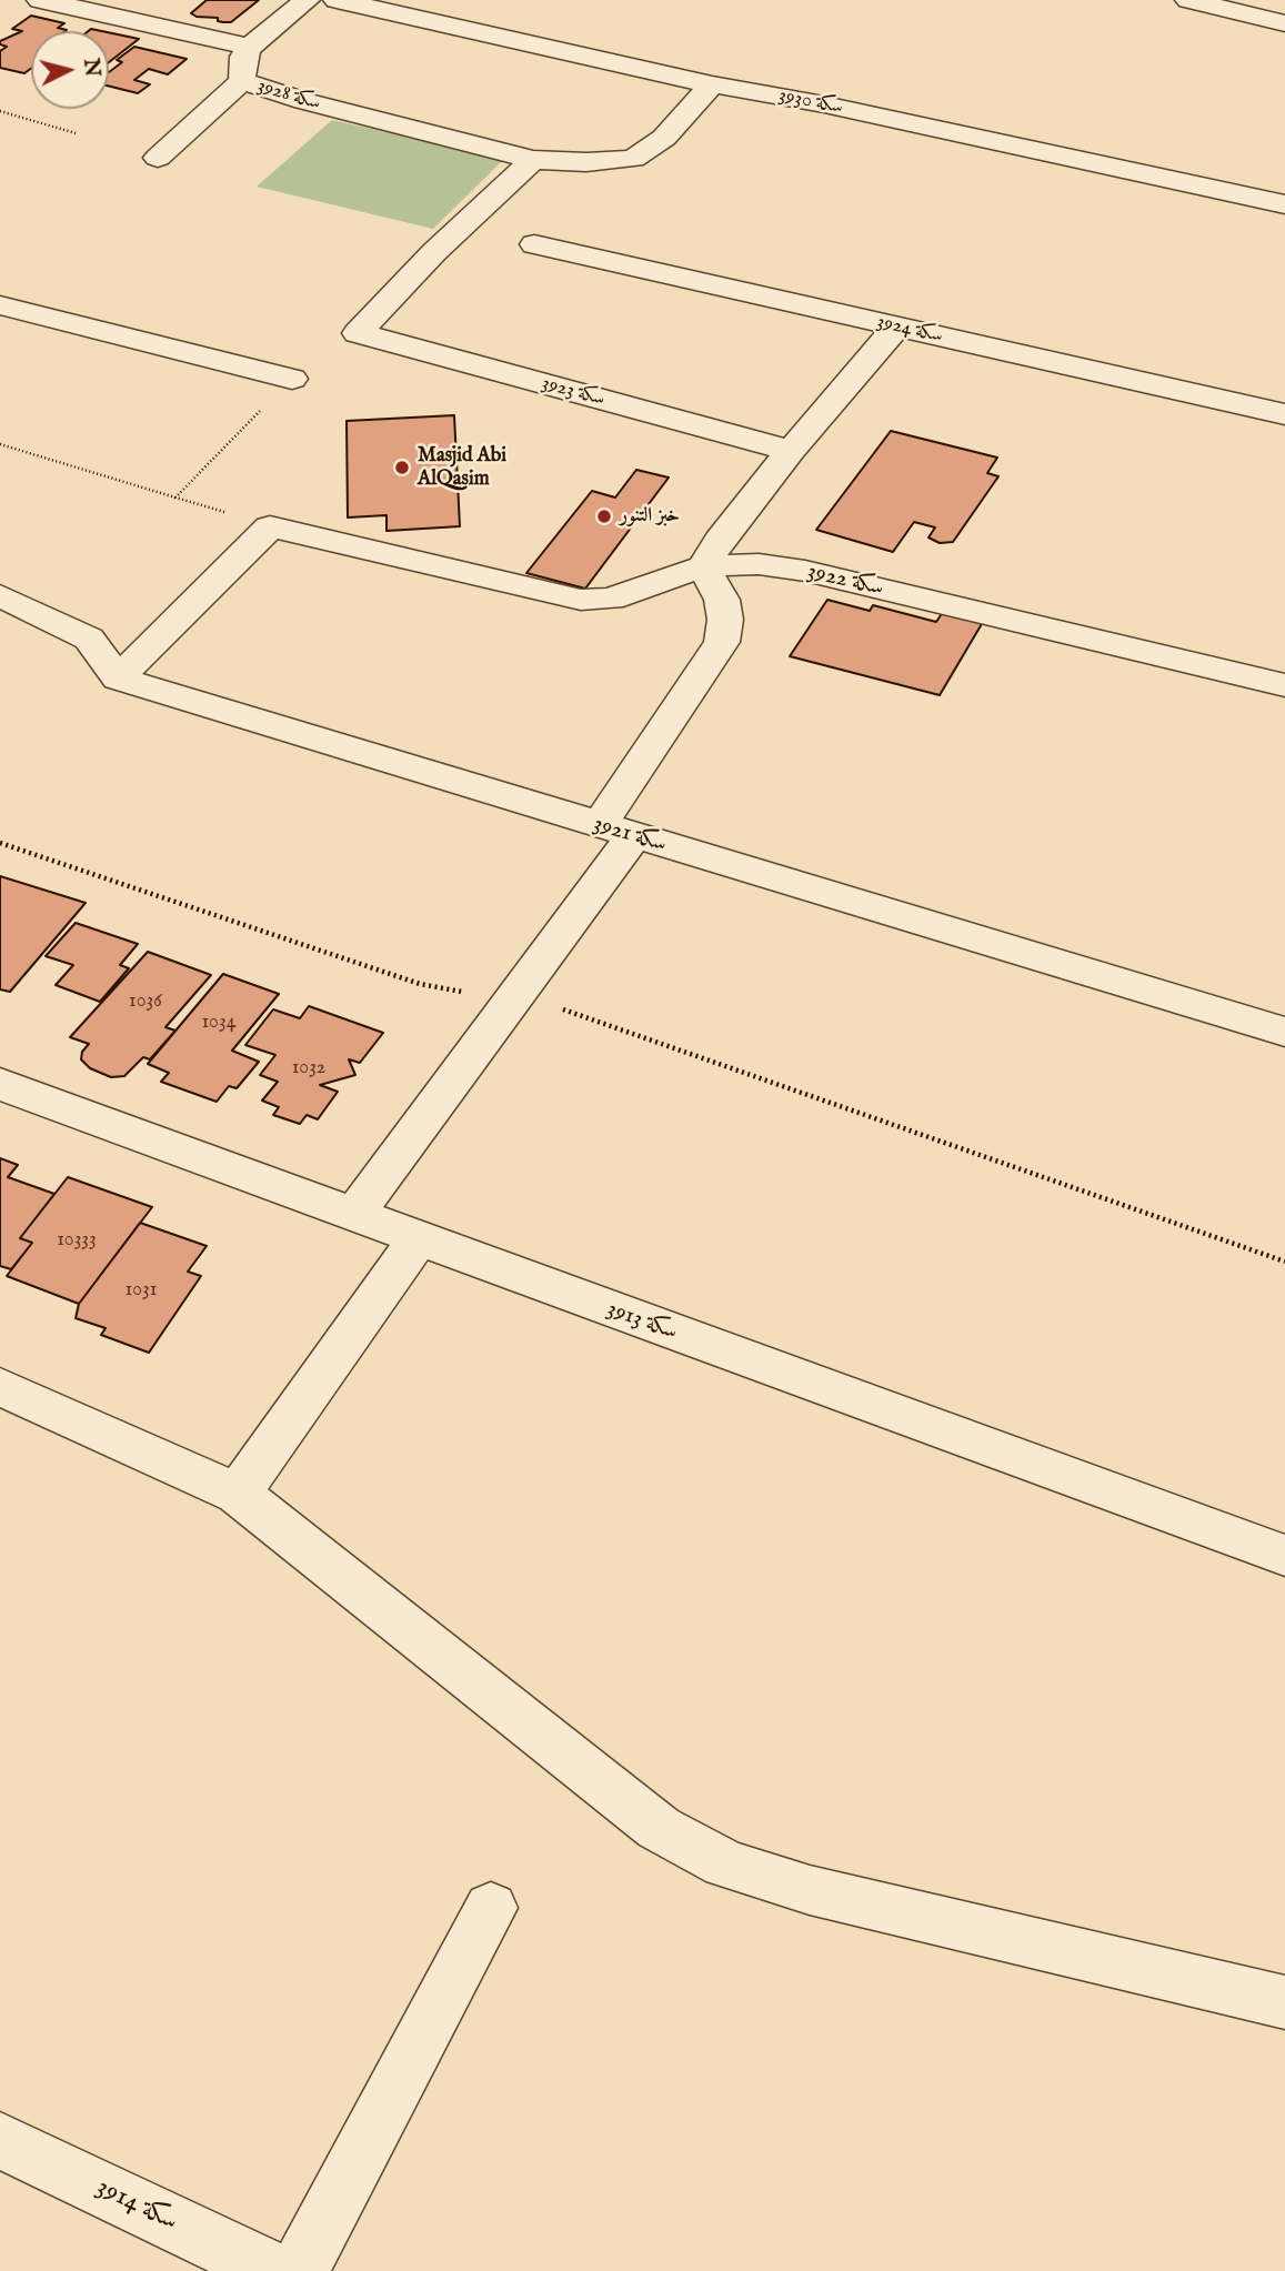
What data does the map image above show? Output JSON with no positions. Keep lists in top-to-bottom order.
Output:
{
  "streets": {
    "street": [
      "سكة 3928",
      "سكة 3930",
      "سكة 3924",
      "سكة 3923",
      "سكة 3922",
      "سكة 3921",
      "سكة 3913",
      "سكة 3914"
    ]
  },
  "crossings": [
    ["سكة 3928", "سكة 3930"],
    ["سكة 3928", "سكة 3923"]
  ],
  "places": ["Masjid Abi AlQasim", "خبز التنور"],
  "house_numbers": [
    "1036",
    "1034",
    "1032",
    "10333",
    "1031"
  ],
  "north": "right"
}
